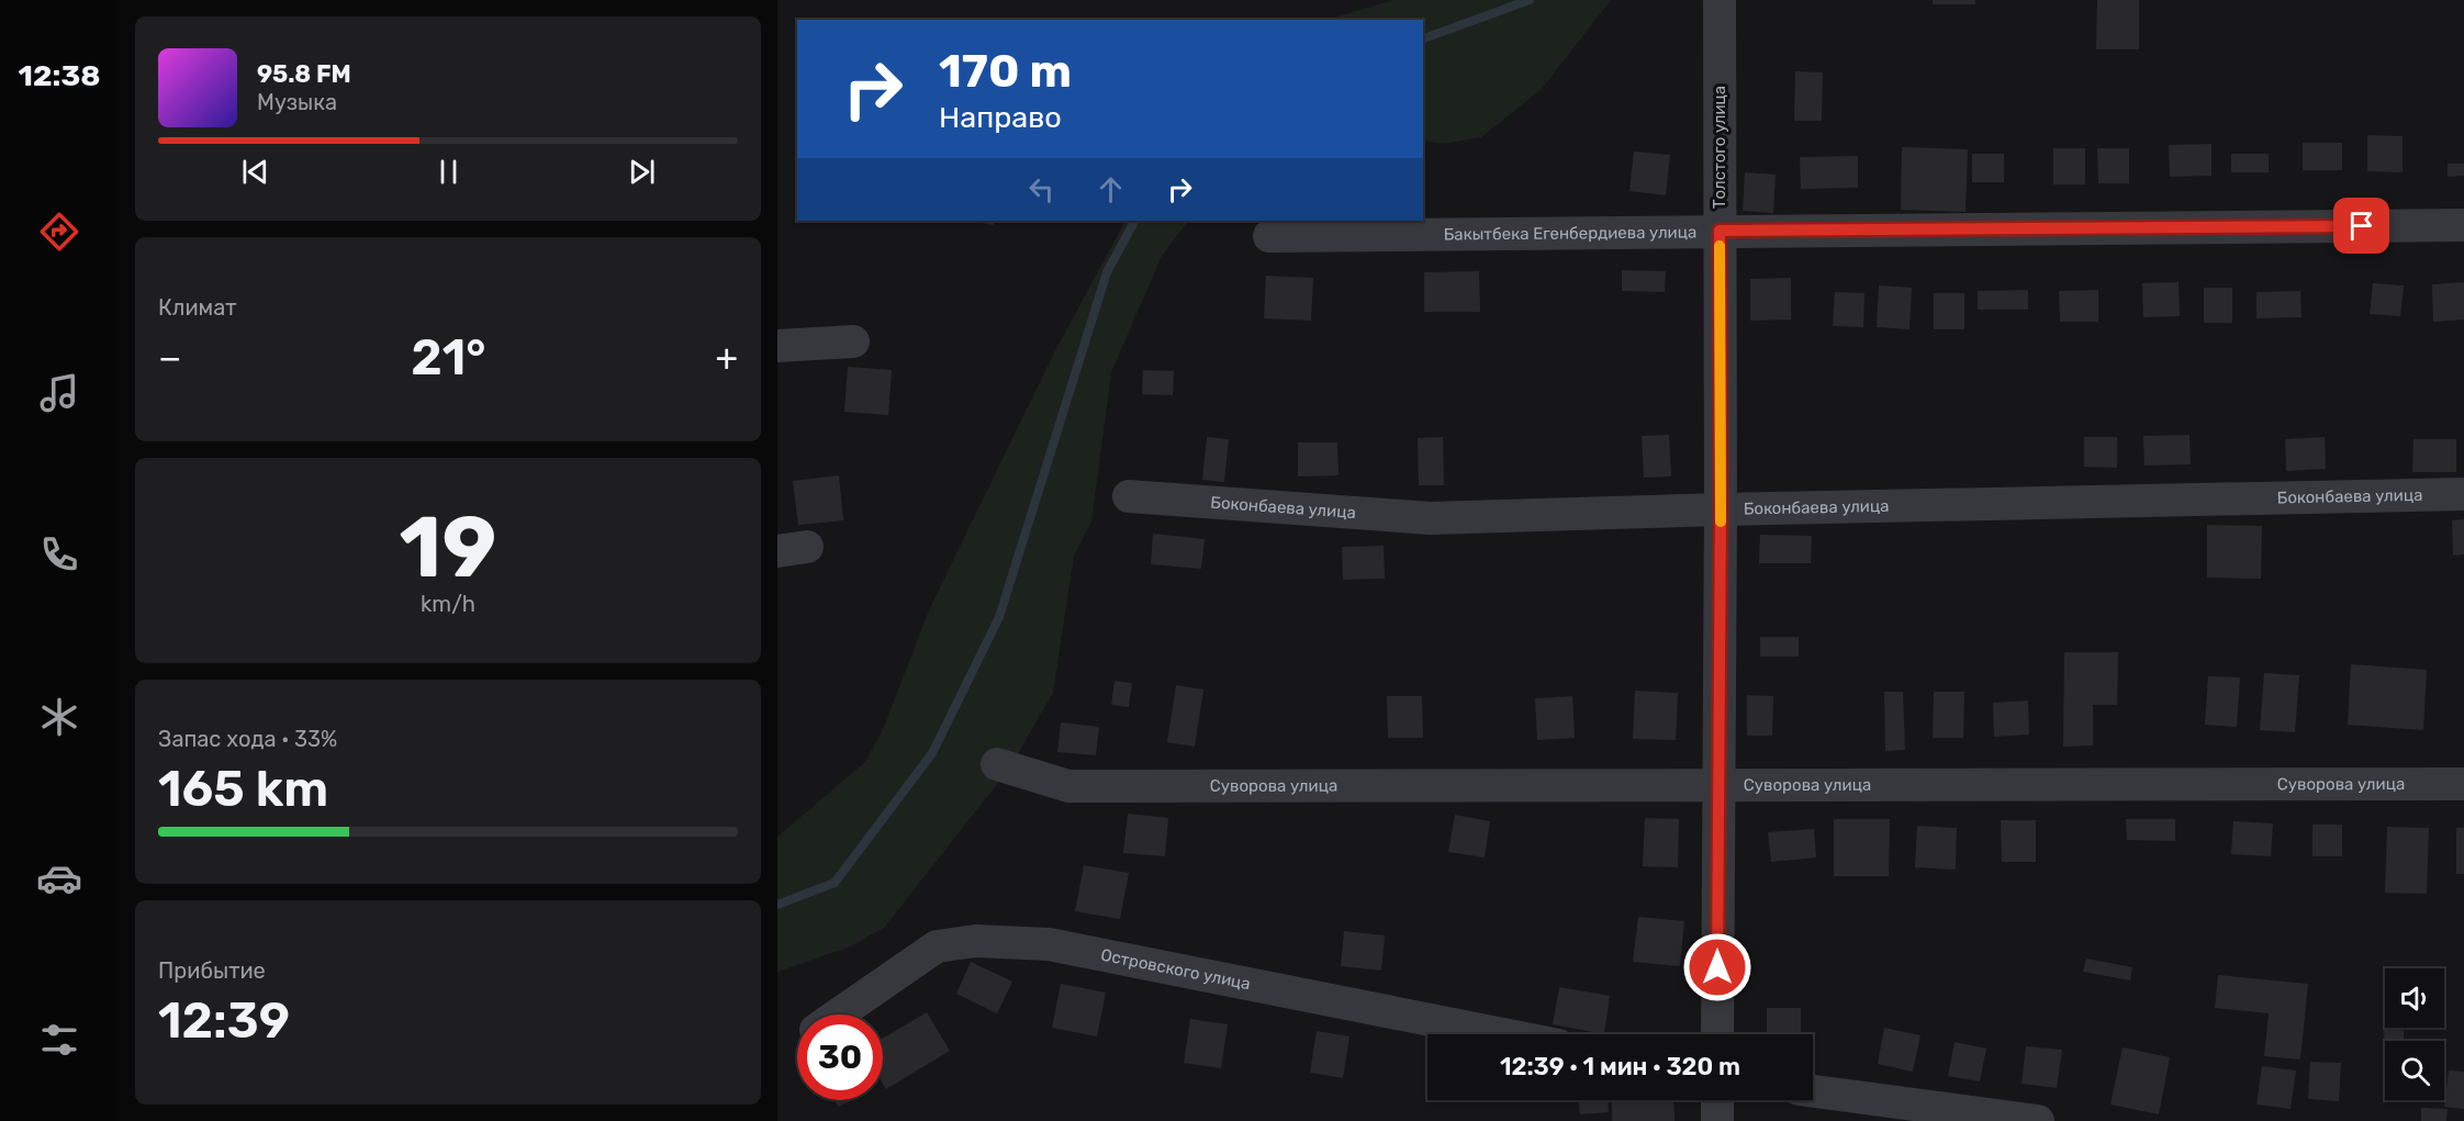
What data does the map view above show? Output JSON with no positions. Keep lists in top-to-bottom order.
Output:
{
  "streets": {
    "street": [
      "Толстого улица",
      "Бакытбека Егенбердиева улица",
      "Боконбаева улица",
      "Суворова улица",
      "Островского улица"
    ]
  },
  "crossings": [
    ["Толстого улица", "Бакытбека Егенбердиева улица"],
    ["Толстого улица", "Боконбаева улица"],
    ["Толстого улица", "Суворова улица"]
  ],
  "page": {
    "tabs": "12:38",
    "turn": ["170 m", "Направо"],
    "song": ["95.8 FM", "Музыка"],
    "tile": [
      "Климат",
      ["19", "km/h"],
      ["Запас хода · 33%", "165 km"],
      ["Прибытие", "12:39"]
    ],
    "heat": ["−", "21°", "+"],
    "limit": "30",
    "trip": "12:39 · 1 мин · 320 m"
  }
}
